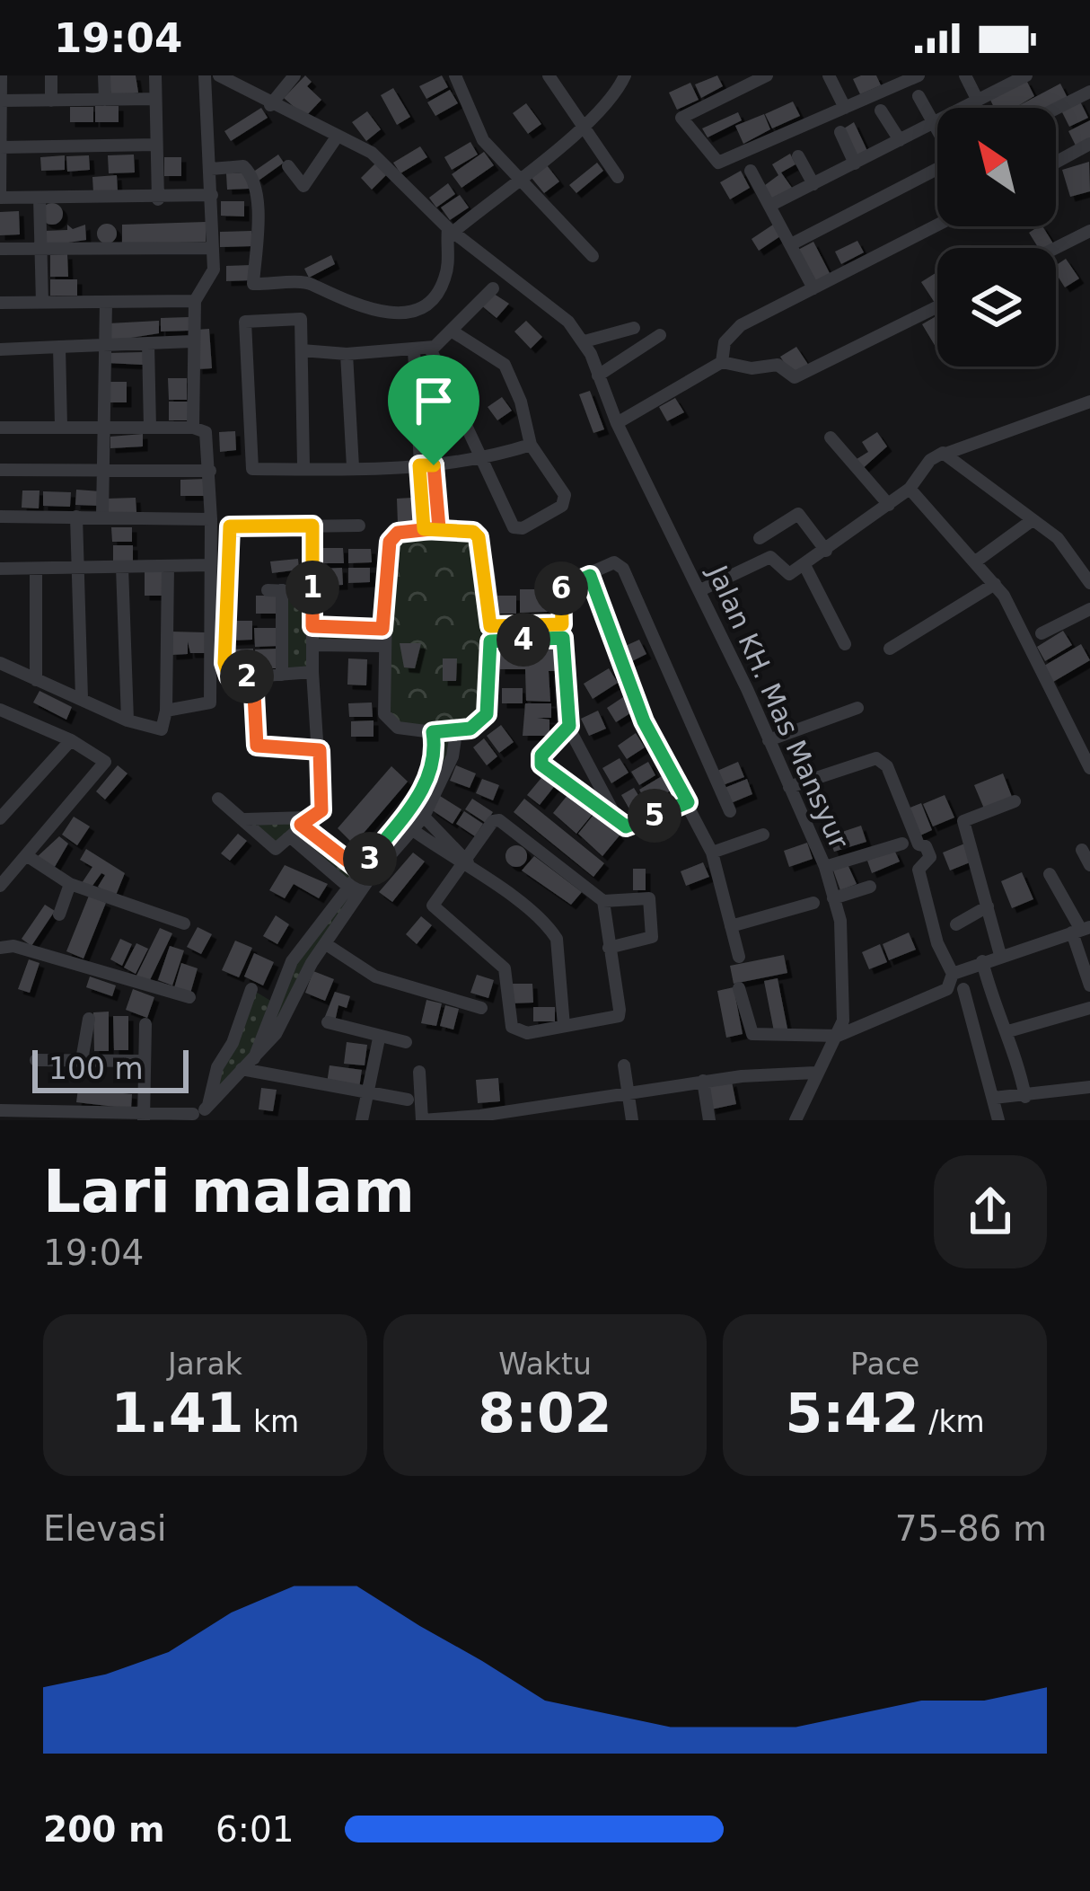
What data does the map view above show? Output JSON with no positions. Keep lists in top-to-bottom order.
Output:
{
  "streets": {
    "street": ["Jalan KH. Mas Mansyur"]
  },
  "scale_bar": "100 m",
  "north": "top left",
  "page": {
    "status": "19:04",
    "pins": [
      "1",
      "6",
      "4",
      "2",
      "5",
      "3"
    ],
    "scale": "100 m",
    "heading": ["Lari malam", "19:04"],
    "stats": [
      ["Jarak", "1.41 km"],
      ["Waktu", "8:02"],
      ["Pace", "5:42 /km"]
    ],
    "chart": ["Elevasi", "75–86 m"],
    "list": [
      {
        "name": "200 m",
        "note": "6:01"
      }
    ]
  }
}
